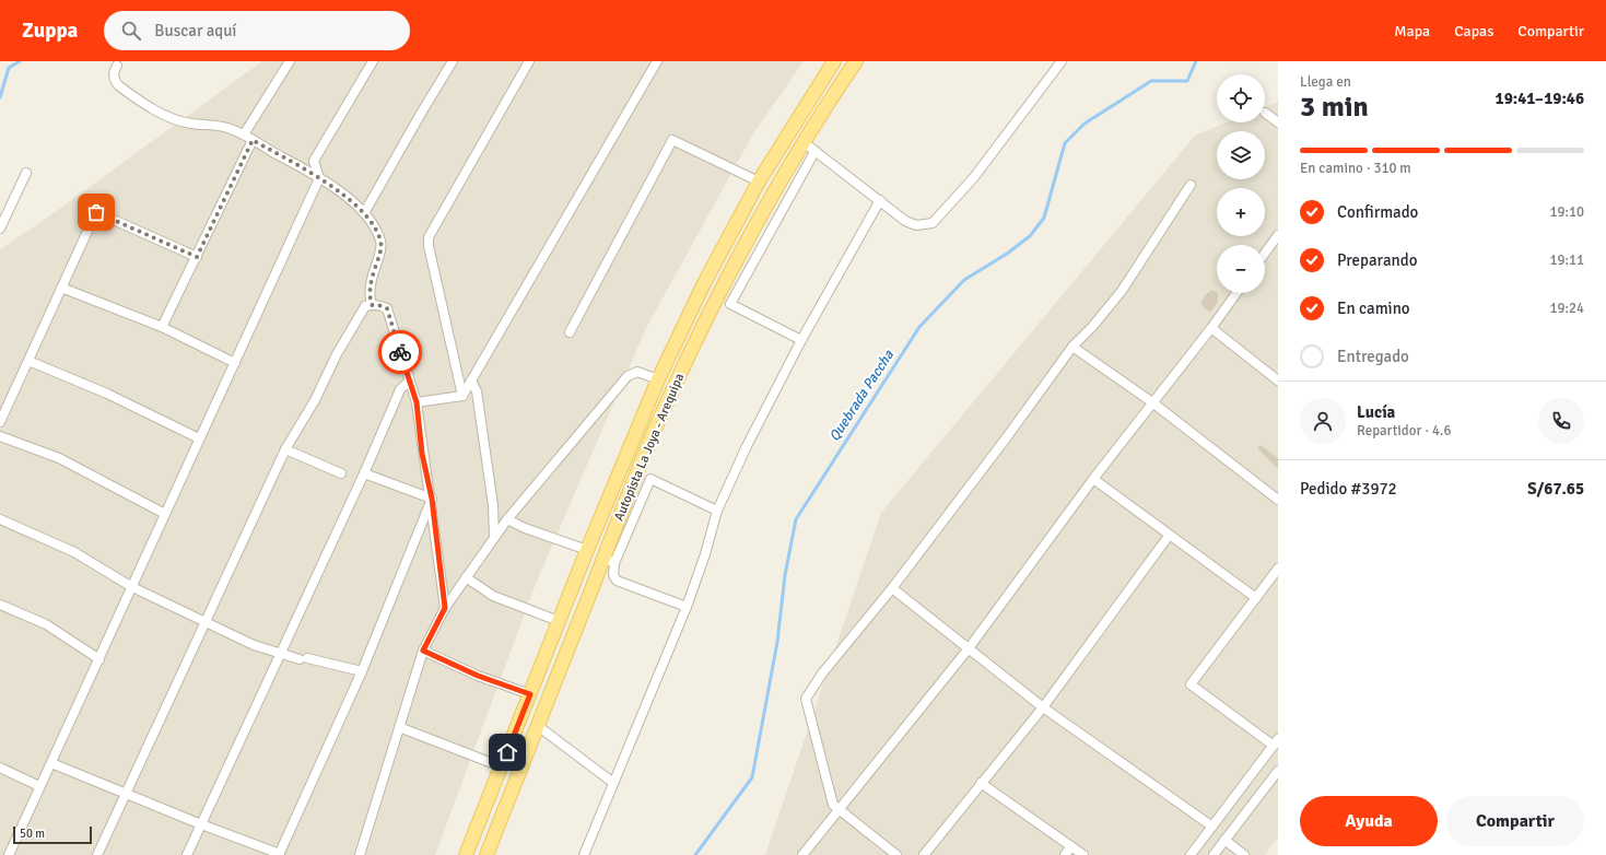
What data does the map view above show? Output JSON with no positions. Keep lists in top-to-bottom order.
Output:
{
  "streets": {
    "main road": ["Autopista La Joya - Arequipa"]
  },
  "water": ["Quebrada Paccha"],
  "scale_bar": "50 m",
  "page": {
    "header": "Zuppa",
    "search": "Buscar aquí",
    "nav": ["Mapa", "Capas", "Compartir"],
    "heading": ["3 min", "Llega en", "19:41–19:46"],
    "panel": [
      "Lucía",
      "Repartidor · 4.6",
      "Pedido #3972",
      "S/67.65"
    ],
    "map_buttons": ["+", "−"],
    "bar": "En camino · 310 m",
    "list": [
      ["Confirmado", "19:10"],
      ["Preparando", "19:11"],
      ["En camino", "19:24"],
      "Entregado"
    ],
    "buttons": ["Ayuda", "Compartir"],
    "scale": "50 m"
  }
}
